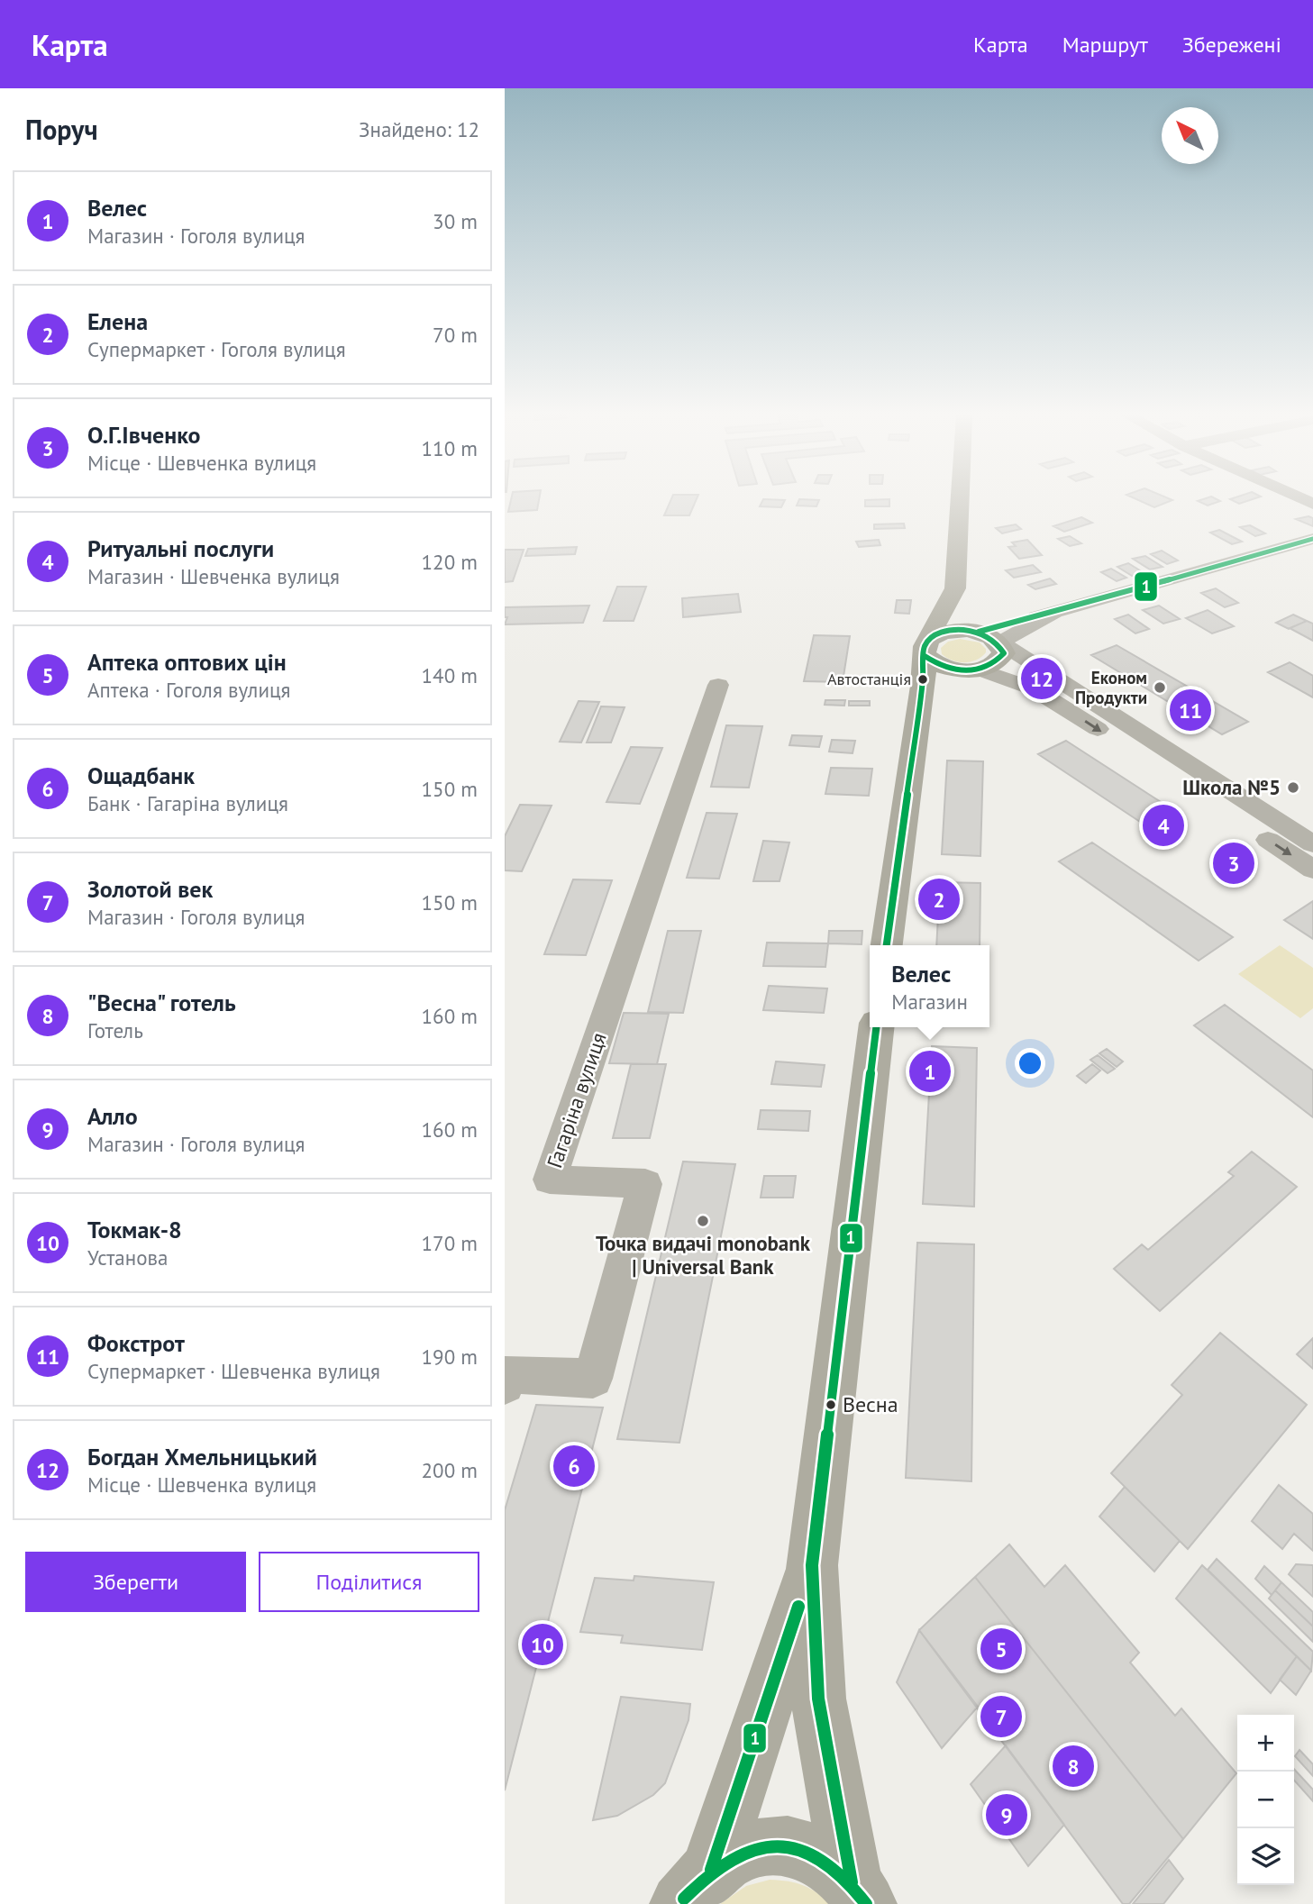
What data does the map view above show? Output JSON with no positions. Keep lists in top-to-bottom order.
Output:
{
  "streets": {
    "street": ["Гагаріна вулиця"]
  },
  "places": [
    "Автостанція",
    "Економ Продукти",
    "Школа №5",
    "Точка видачі monobank | Universal Bank",
    "Весна"
  ],
  "lines": ["transit line 1"],
  "north": "top left",
  "page": {
    "header": "Карта",
    "nav": ["Карта", "Маршрут", "Збережені"],
    "heading": ["Поруч", "Знайдено: 12"],
    "list": [
      {
        "mark": "1",
        "name": "Велес",
        "note": "Магазин · Гоголя вулиця",
        "value": "30 m"
      },
      {
        "mark": "2",
        "name": "Елена",
        "note": "Супермаркет · Гоголя вулиця",
        "value": "70 m"
      },
      {
        "mark": "3",
        "name": "О.Г.Івченко",
        "note": "Місце · Шевченка вулиця",
        "value": "110 m"
      },
      {
        "mark": "4",
        "name": "Ритуальні послуги",
        "note": "Магазин · Шевченка вулиця",
        "value": "120 m"
      },
      {
        "mark": "5",
        "name": "Аптека оптових цін",
        "note": "Аптека · Гоголя вулиця",
        "value": "140 m"
      },
      {
        "mark": "6",
        "name": "Ощадбанк",
        "note": "Банк · Гагаріна вулиця",
        "value": "150 m"
      },
      {
        "mark": "7",
        "name": "Золотой век",
        "note": "Магазин · Гоголя вулиця",
        "value": "150 m"
      },
      {
        "mark": "8",
        "name": "\"Весна\" готель",
        "note": "Готель",
        "value": "160 m"
      },
      {
        "mark": "9",
        "name": "Алло",
        "note": "Магазин · Гоголя вулиця",
        "value": "160 m"
      },
      {
        "mark": "10",
        "name": "Токмак-8",
        "note": "Установа",
        "value": "170 m"
      },
      {
        "mark": "11",
        "name": "Фокстрот",
        "note": "Супермаркет · Шевченка вулиця",
        "value": "190 m"
      },
      {
        "mark": "12",
        "name": "Богдан Хмельницький",
        "note": "Місце · Шевченка вулиця",
        "value": "200 m"
      }
    ],
    "pins": [
      "12",
      "11",
      "4",
      "3",
      "2",
      "1",
      "6",
      "10",
      "5",
      "7",
      "8",
      "9"
    ],
    "popup": ["Велес", "Магазин"],
    "buttons": ["Зберегти", "Поділитися"],
    "map_buttons": ["+", "−"]
  }
}
